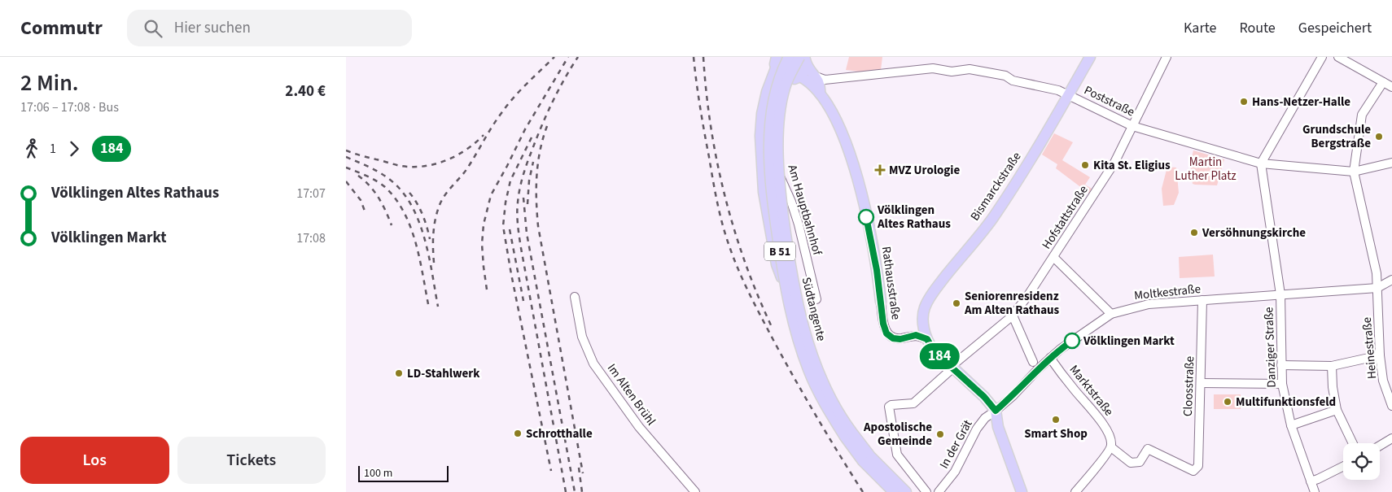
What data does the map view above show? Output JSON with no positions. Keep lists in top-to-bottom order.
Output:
{
  "streets": {
    "main road": [
      "Bismarckstraße",
      "B 51",
      "Rathausstraße",
      "Südtangente"
    ],
    "street": [
      "Poststraße",
      "Am Hauptbahnhof",
      "Hofstattstraße",
      "Moltkestraße",
      "Danziger Straße",
      "Heinestraße",
      "Cloosstraße",
      "Marktstraße",
      "Im Alten Brühl",
      "In der Grät"
    ]
  },
  "crossings": [
    ["Poststraße", "Bismarckstraße"],
    ["Poststraße", "Hofstattstraße"],
    ["Poststraße", "Rathausstraße"],
    ["Poststraße", "Danziger Straße"],
    ["Poststraße", "Heinestraße"],
    ["Am Hauptbahnhof", "Rathausstraße"],
    ["Am Hauptbahnhof", "Südtangente"],
    ["Rathausstraße", "Südtangente"],
    ["Moltkestraße", "Danziger Straße"],
    ["Moltkestraße", "Heinestraße"],
    ["Moltkestraße", "Cloosstraße"],
    ["Moltkestraße", "Marktstraße"],
    ["Moltkestraße", "In der Grät"],
    ["Cloosstraße", "Marktstraße"]
  ],
  "parks": ["Martin Luther Platz"],
  "places": {
    "other": [
      "Hans-Netzer-Halle",
      "Grundschule Bergstraße",
      "Kita St. Eligius",
      "Völklingen Altes Rathaus",
      "Versöhnungskirche",
      "Seniorenresidenz Am Alten Rathaus",
      "Völklingen Markt",
      "LD-Stahlwerk",
      "Multifunktionsfeld",
      "Smart Shop",
      "Schrotthalle",
      "Apostolische Gemeinde"
    ],
    "health": ["MVZ Urologie"]
  },
  "lines": ["bus line 184"],
  "scale_bar": "100 m",
  "page": {
    "header": "Commutr",
    "search": "Hier suchen",
    "nav": ["Karte", "Route", "Gespeichert"],
    "heading": ["2 Min.", "17:06 – 17:08 · Bus", "2.40 €"],
    "on_map": "184",
    "legs": ["1", "184"],
    "list": [
      {
        "name": "Völklingen Altes Rathaus",
        "value": "17:07"
      },
      {
        "name": "Völklingen Markt",
        "value": "17:08"
      }
    ],
    "buttons": ["Los", "Tickets"],
    "scale": "100 m"
  }
}
